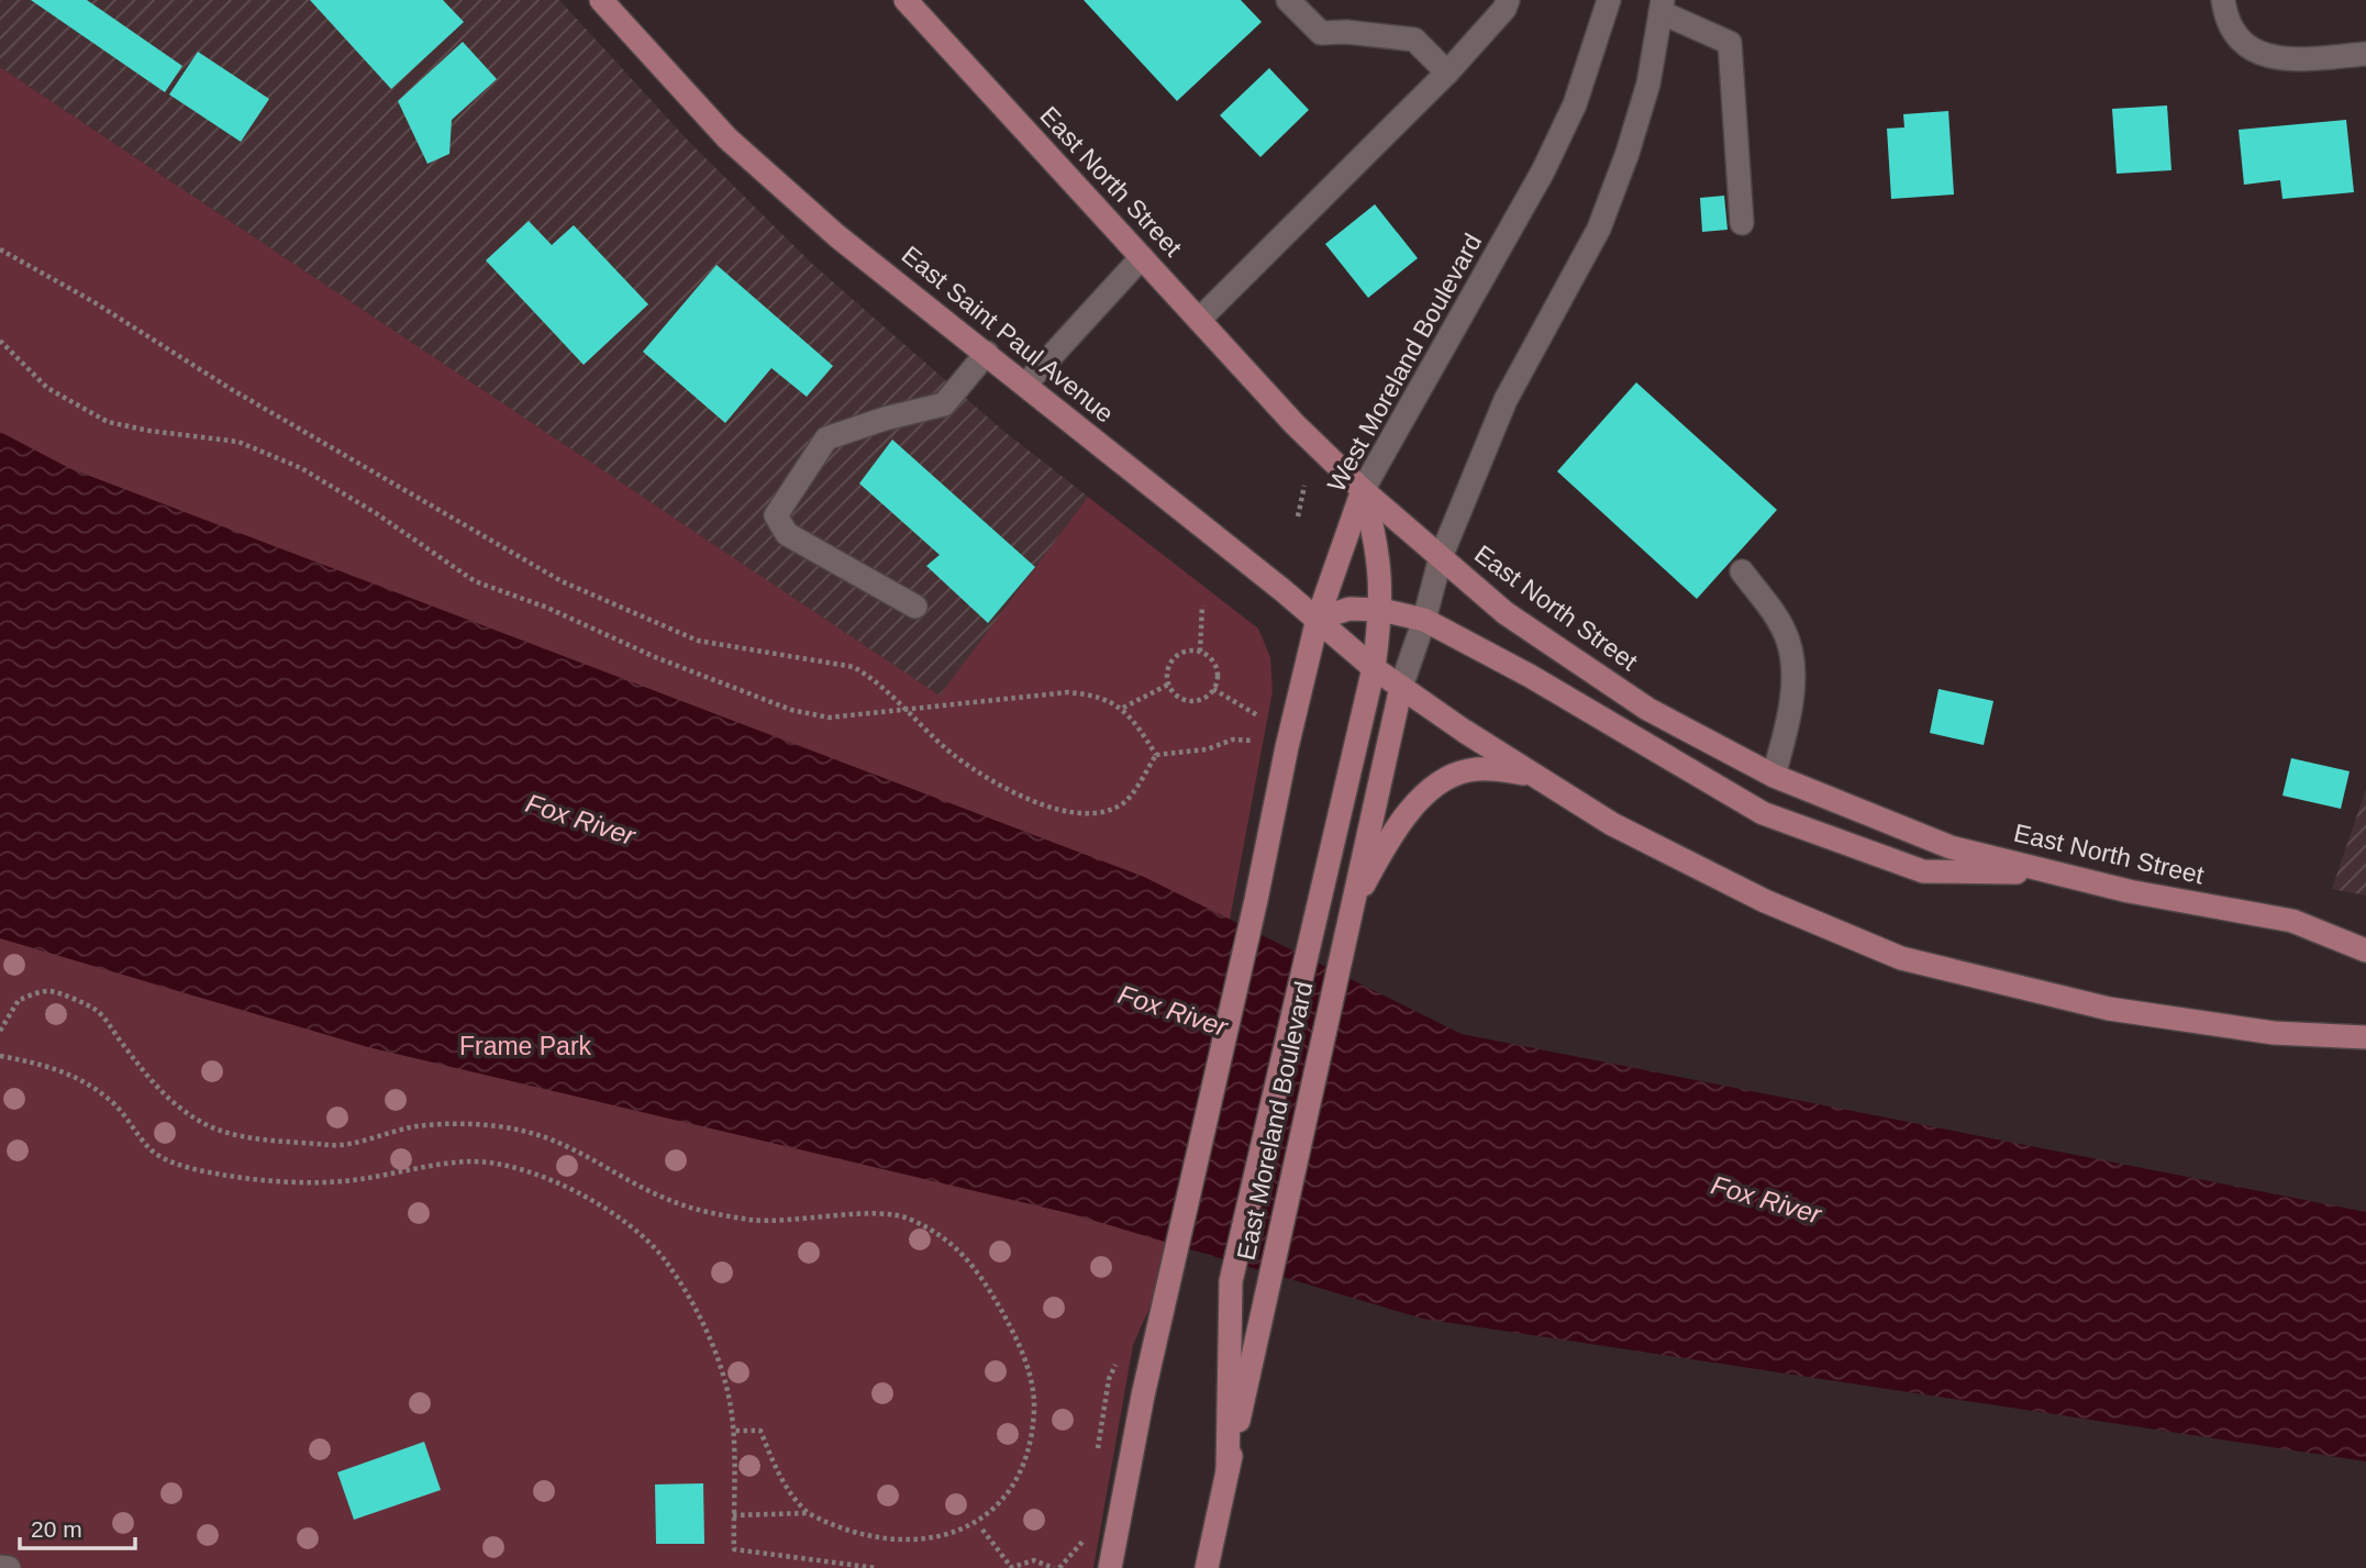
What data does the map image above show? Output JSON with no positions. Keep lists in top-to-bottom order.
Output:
{
  "streets": {
    "main road": [
      "East North Street",
      "East Saint Paul Avenue",
      "West Moreland Boulevard",
      "East Moreland Boulevard"
    ]
  },
  "crossings": [
    ["East North Street", "West Moreland Boulevard"],
    ["East Saint Paul Avenue", "West Moreland Boulevard"],
    ["East Saint Paul Avenue", "East Moreland Boulevard"]
  ],
  "water": ["Fox River"],
  "parks": ["Frame Park"],
  "scale_bar": "20 m"
}
